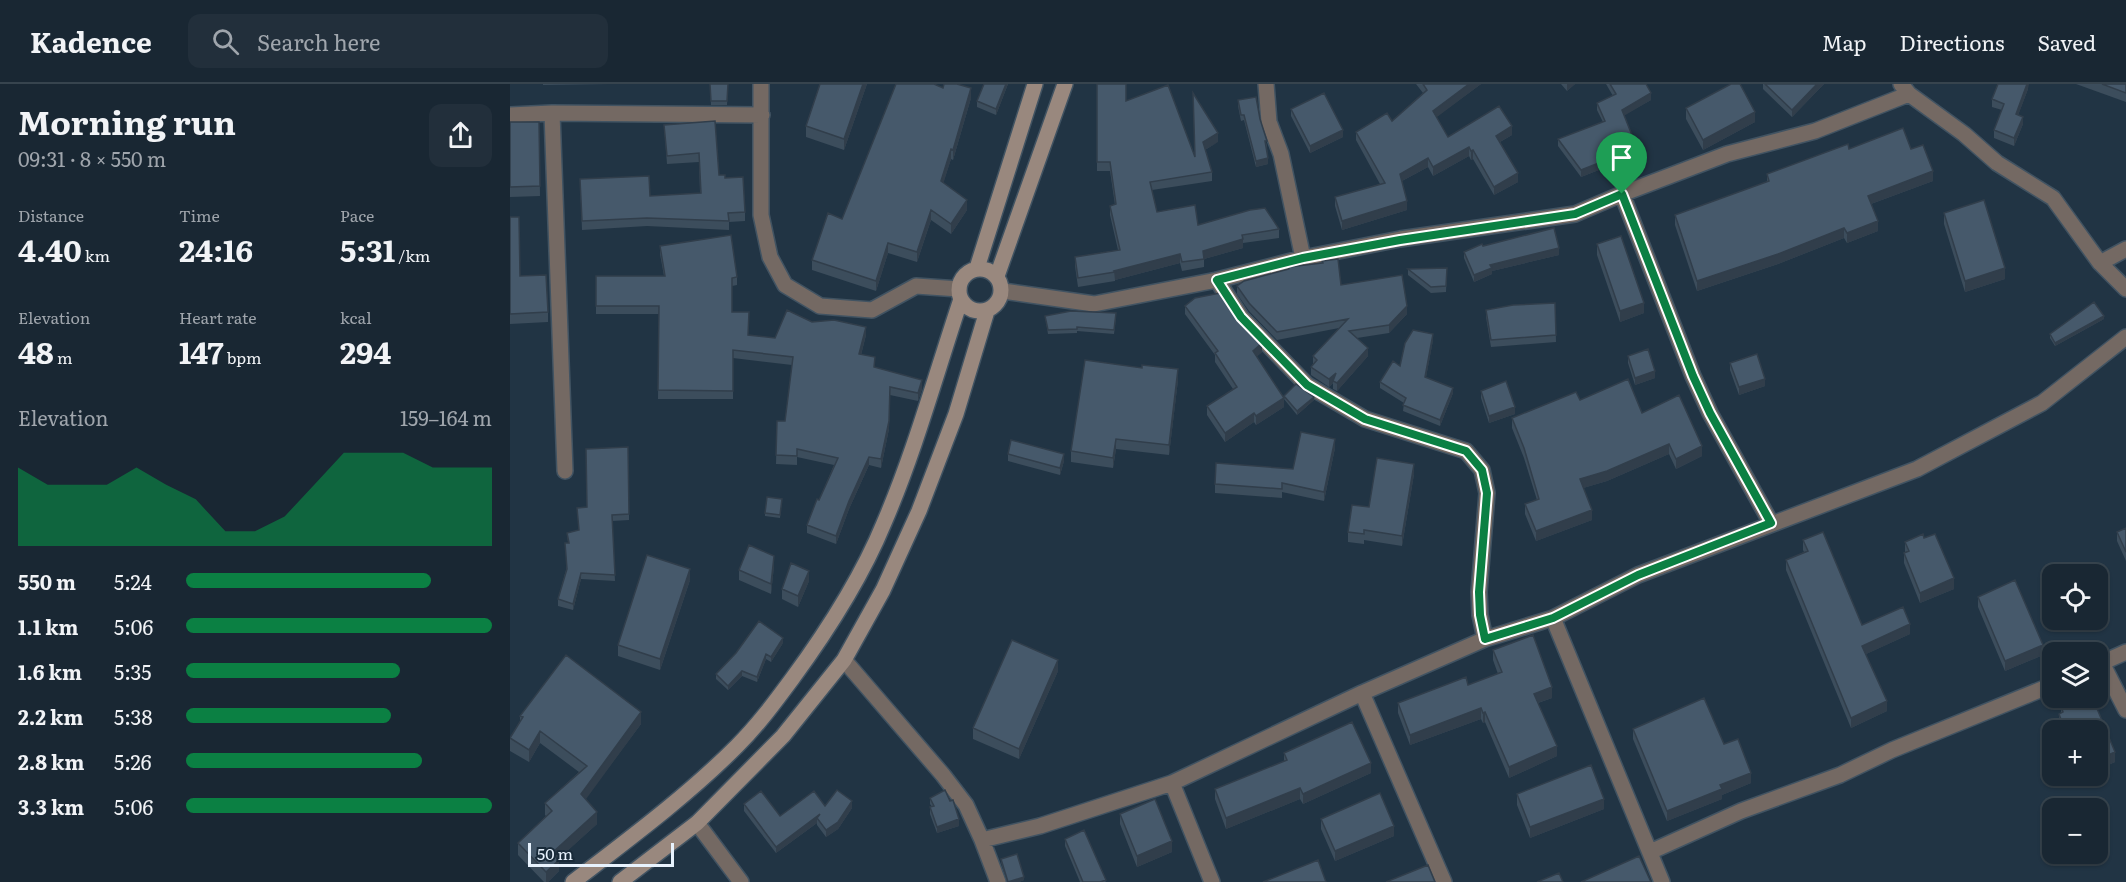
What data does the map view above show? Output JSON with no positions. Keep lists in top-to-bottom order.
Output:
{
  "scale_bar": "50 m",
  "page": {
    "header": "Kadence",
    "search": "Search here",
    "nav": ["Map", "Directions", "Saved"],
    "heading": ["Morning run", "09:31 · 8 × 550 m"],
    "stats": [
      ["Distance", "4.40 km"],
      ["Time", "24:16"],
      ["Pace", "5:31 /km"],
      ["Elevation", "48 m"],
      ["Heart rate", "147 bpm"],
      ["kcal", "294"]
    ],
    "chart": ["Elevation", "159–164 m"],
    "list": [
      {
        "name": "550 m",
        "note": "5:24"
      },
      {
        "name": "1.1 km",
        "note": "5:06"
      },
      {
        "name": "1.6 km",
        "note": "5:35"
      },
      {
        "name": "2.2 km",
        "note": "5:38"
      },
      {
        "name": "2.8 km",
        "note": "5:26"
      },
      {
        "name": "3.3 km",
        "note": "5:06"
      }
    ],
    "map_buttons": ["+", "−"],
    "scale": "50 m"
  }
}
